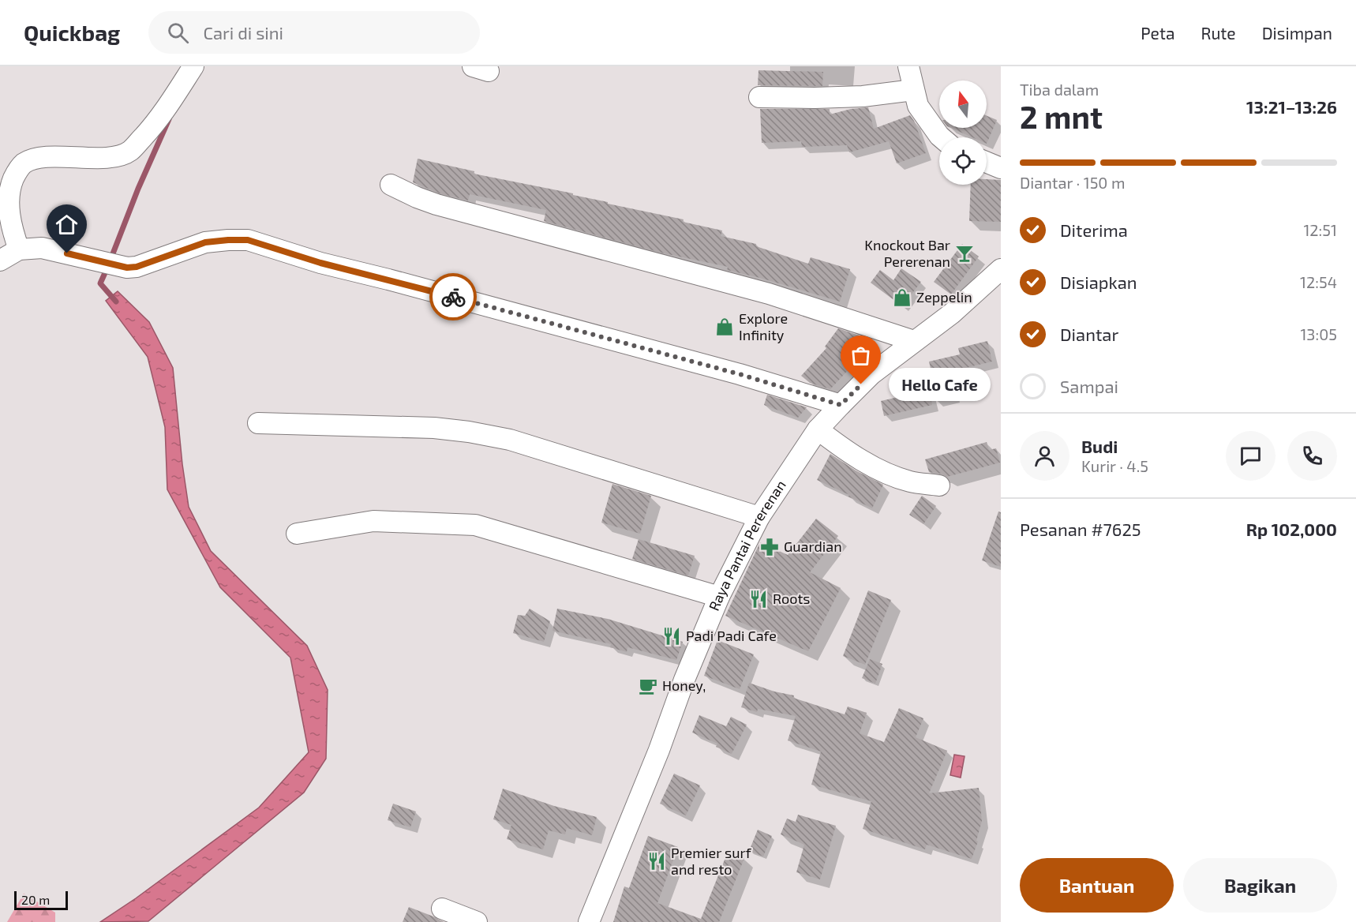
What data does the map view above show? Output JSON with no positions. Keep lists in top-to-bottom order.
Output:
{
  "streets": {
    "street": ["Raya Pantai Pererenan"]
  },
  "places": {
    "bar": ["Knockout Bar Pererenan"],
    "shop": ["Zeppelin", "Explore Infinity"],
    "other": ["Hello Cafe"],
    "pharmacy": ["Guardian"],
    "restaurant": ["Roots", "Padi Padi Cafe", "Premier surf and resto"],
    "cafe": ["Honey,"]
  },
  "scale_bar": "20 m",
  "north": "top",
  "page": {
    "header": "Quickbag",
    "search": "Cari di sini",
    "nav": ["Peta", "Rute", "Disimpan"],
    "heading": ["2 mnt", "Tiba dalam", "13:21–13:26"],
    "panel": [
      "Budi",
      "Kurir · 4.5",
      "Pesanan #7625",
      "Rp 102,000"
    ],
    "bar": "Diantar · 150 m",
    "list": [
      ["Diterima", "12:51"],
      ["Disiapkan", "12:54"],
      ["Diantar", "13:05"],
      "Sampai"
    ],
    "bubble": "Hello Cafe",
    "buttons": ["Bantuan", "Bagikan"],
    "scale": "20 m"
  }
}
